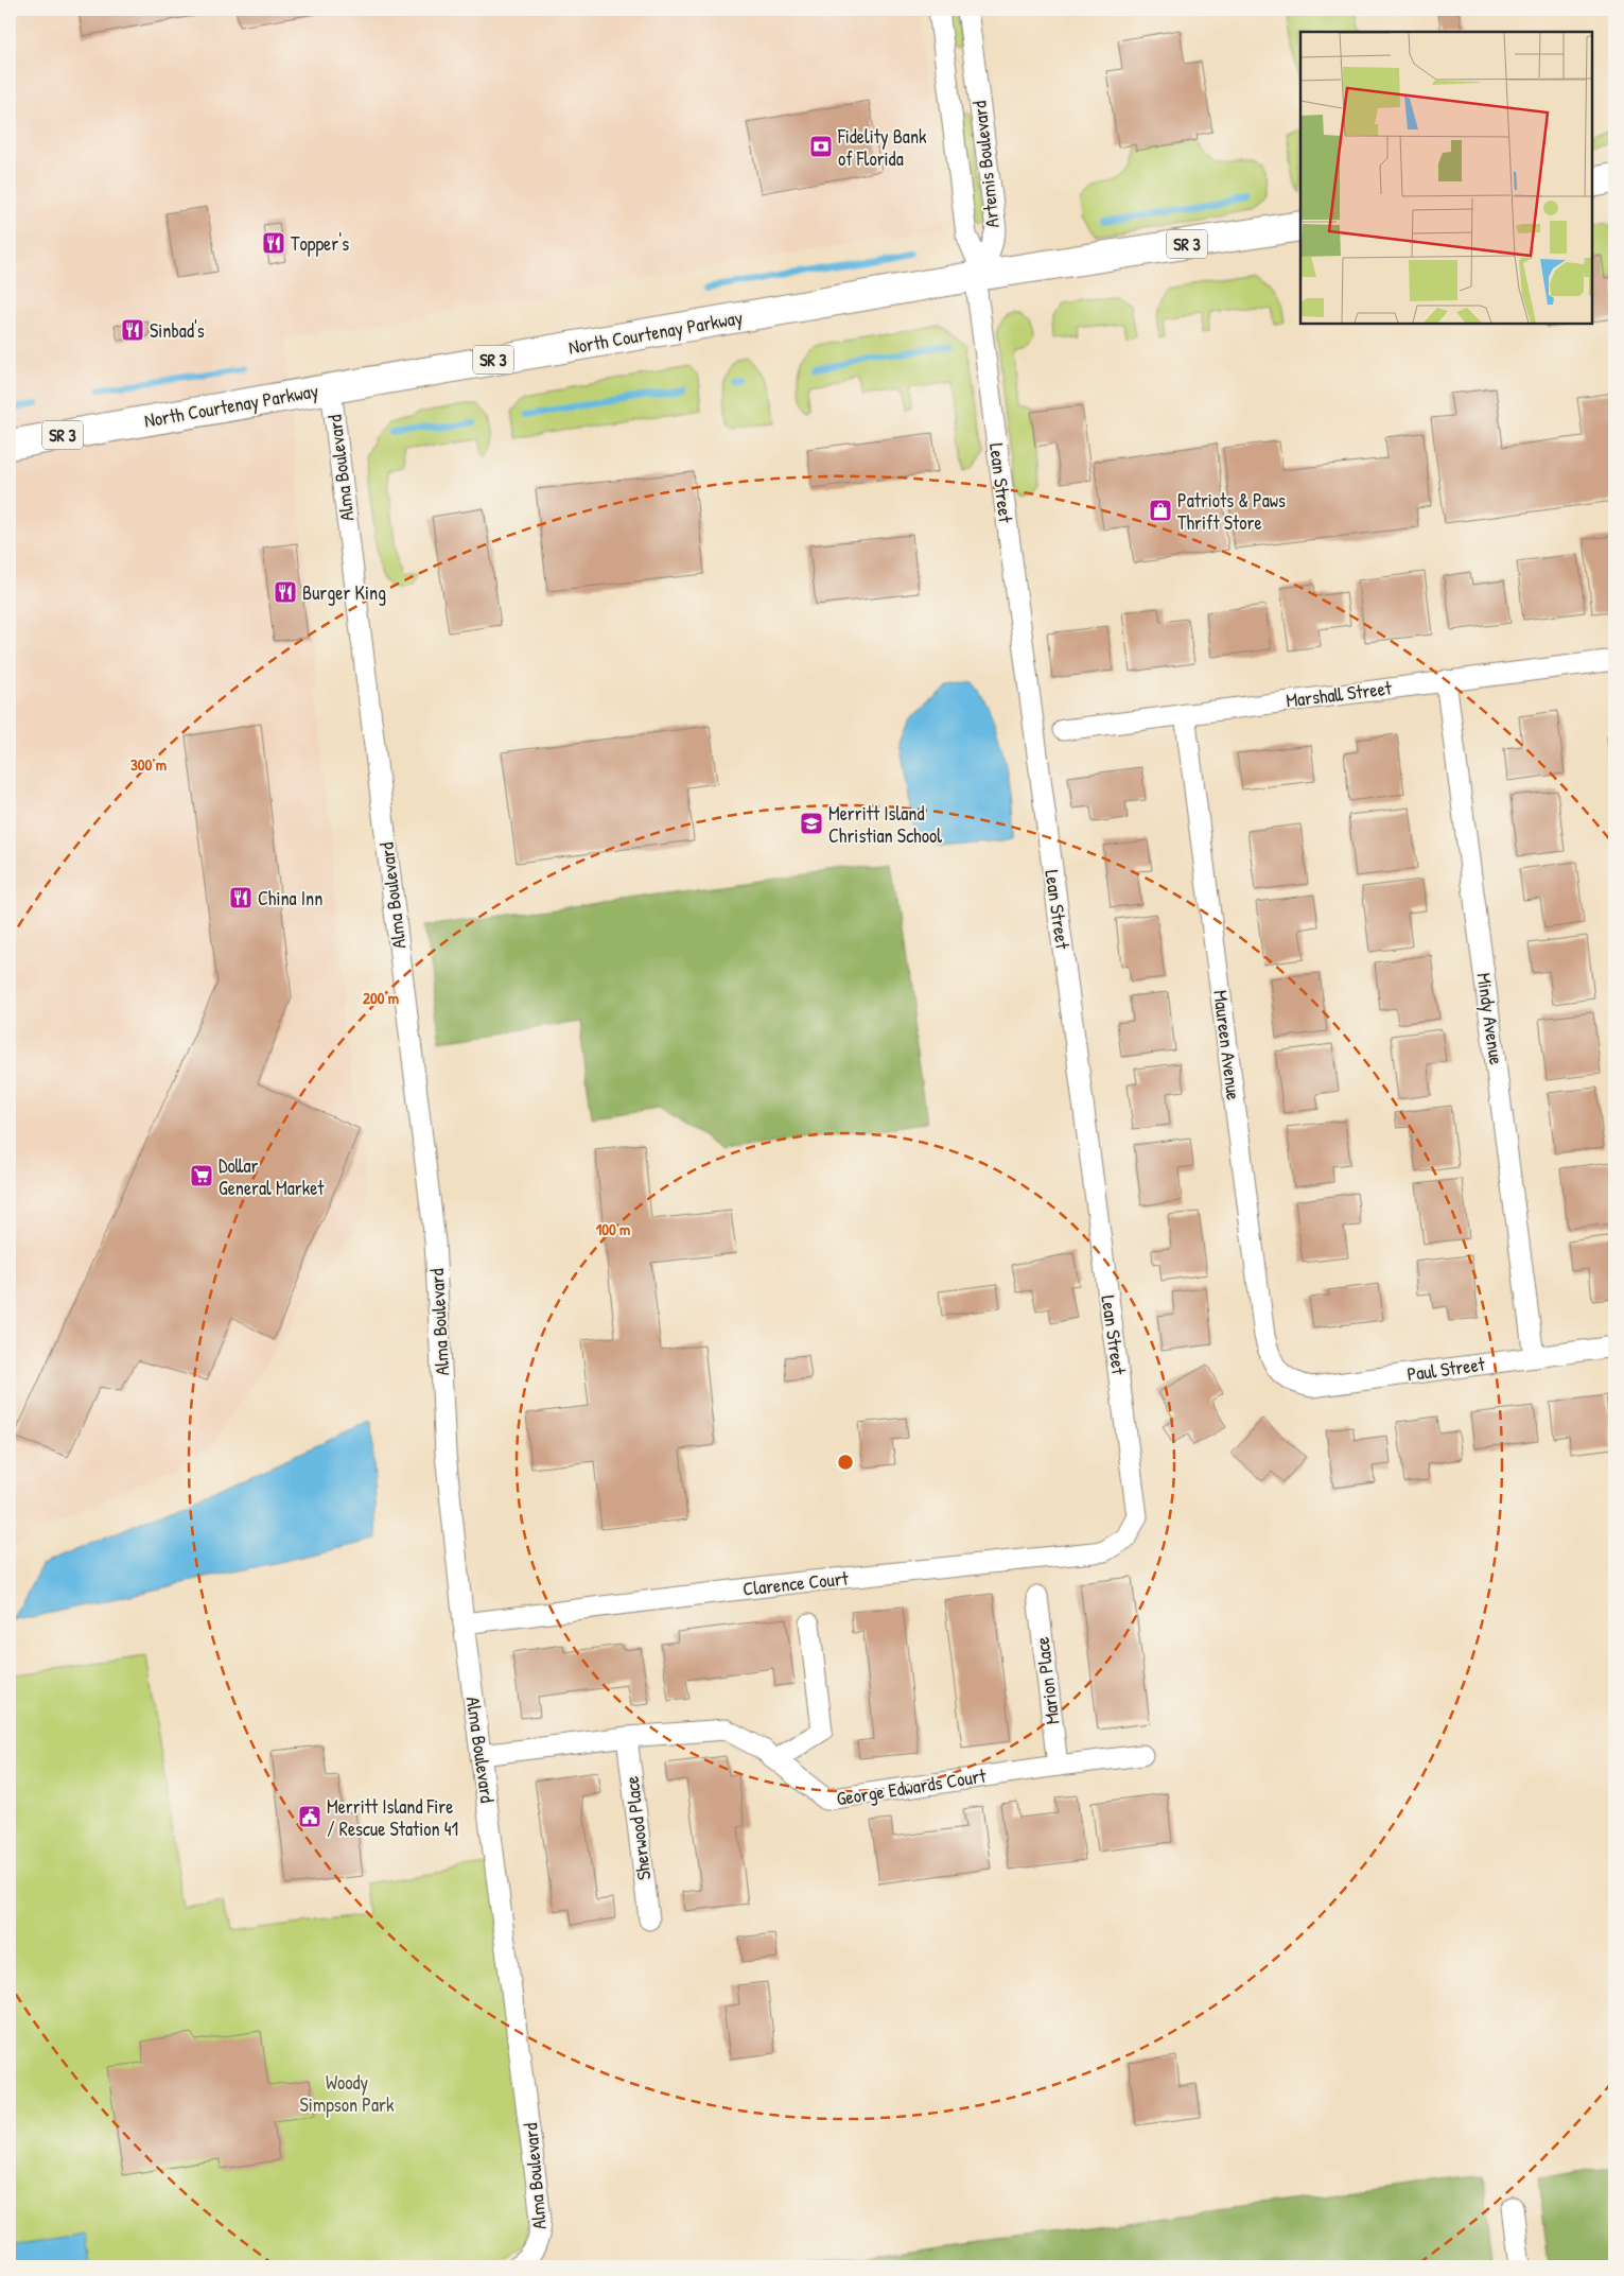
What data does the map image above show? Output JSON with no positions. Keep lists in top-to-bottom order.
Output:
{
  "streets": {
    "main road": ["SR 3", "North Courtenay Parkway"],
    "street": [
      "Artemis Boulevard",
      "Alma Boulevard",
      "Lean Street",
      "Marshall Street",
      "Mindy Avenue",
      "Maureen Avenue",
      "Paul Street",
      "Clarence Court",
      "Marion Place",
      "George Edwards Court",
      "Sherwood Place"
    ]
  },
  "crossings": [
    ["Artemis Boulevard", "North Courtenay Parkway"],
    ["Artemis Boulevard", "Lean Street"],
    ["North Courtenay Parkway", "Alma Boulevard"],
    ["North Courtenay Parkway", "Lean Street"],
    ["Alma Boulevard", "Clarence Court"],
    ["Alma Boulevard", "George Edwards Court"],
    ["Lean Street", "Clarence Court"],
    ["Marshall Street", "Mindy Avenue"],
    ["Marshall Street", "Maureen Avenue"],
    ["Mindy Avenue", "Paul Street"],
    ["Maureen Avenue", "Paul Street"],
    ["Marion Place", "George Edwards Court"],
    ["George Edwards Court", "Sherwood Place"]
  ],
  "parks": ["Woody Simpson Park"],
  "places": {
    "bank": ["Fidelity Bank of Florida"],
    "restaurant": [
      "Topper's",
      "Sinbad's",
      "Burger King",
      "China Inn"
    ],
    "shop": ["Patriots & Paws Thrift Store"],
    "school or university": ["Merritt Island Christian School"],
    "supermarket": ["Dollar General Market"],
    "public building": ["Merritt Island Fire / Rescue Station 41"]
  },
  "rings": ["300 m", "200 m", "100 m"]
}
